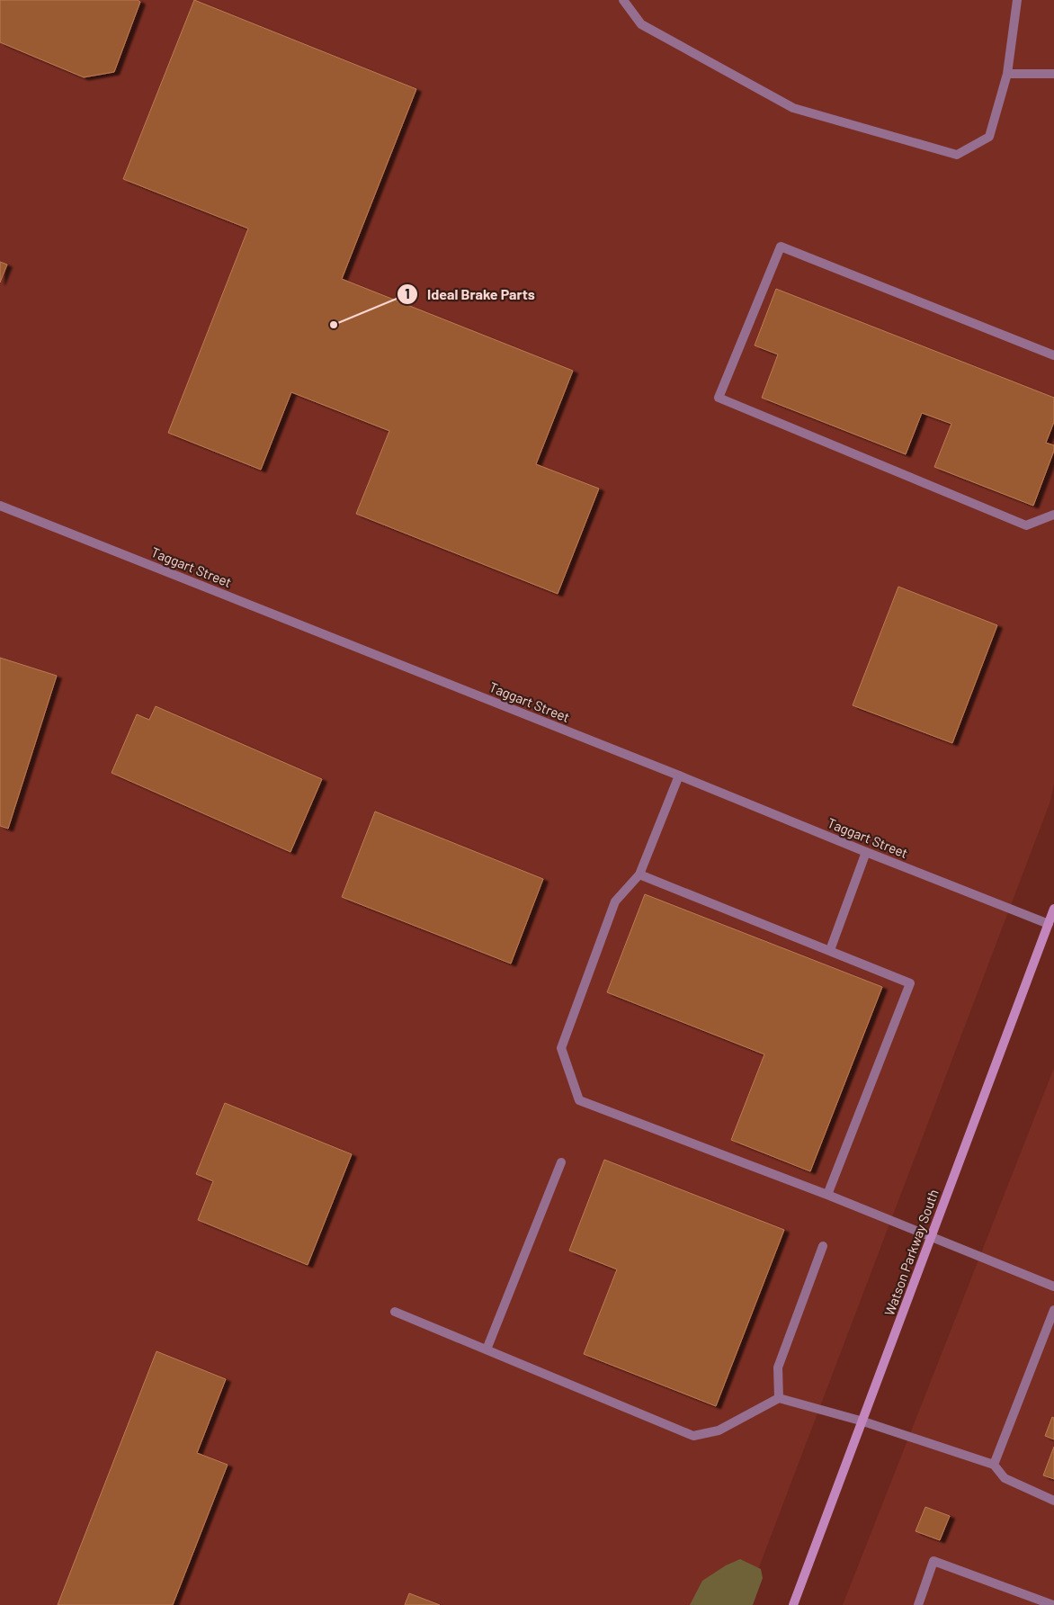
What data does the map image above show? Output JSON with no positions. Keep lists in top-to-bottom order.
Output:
{
  "streets": {
    "main road": ["Watson Parkway South"],
    "street": ["Taggart Street"]
  },
  "crossings": [
    ["Taggart Street", "Watson Parkway South"]
  ],
  "places": ["Ideal Brake Parts"]
}
